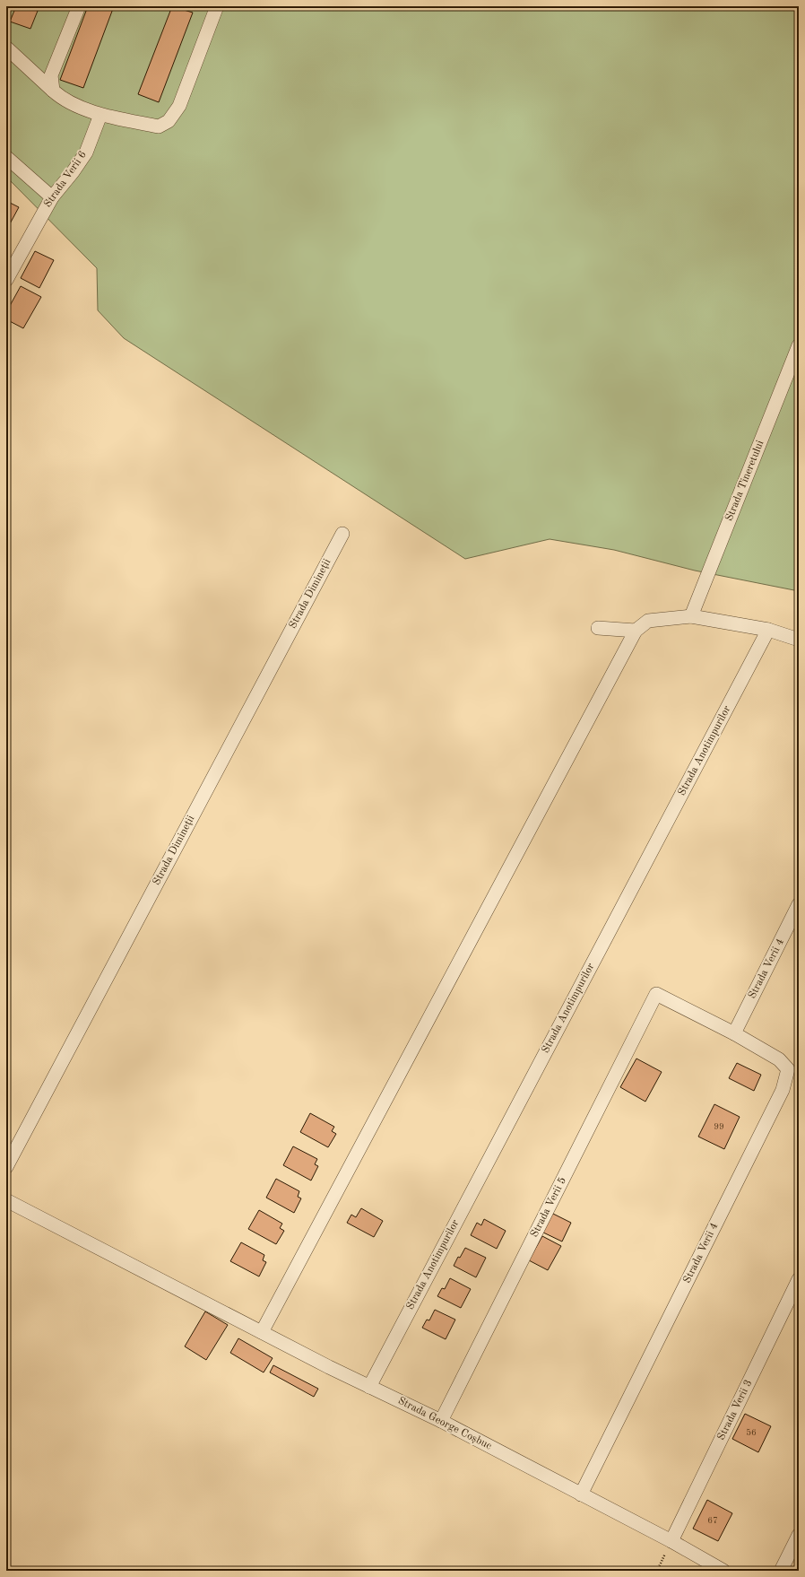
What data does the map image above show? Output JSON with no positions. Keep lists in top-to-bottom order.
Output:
{
  "streets": {
    "street": [
      "Strada Verii 6",
      "Strada Tineretului",
      "Strada Dimineții",
      "Strada Anotimpurilor",
      "Strada Verii 4",
      "Strada Verii 5",
      "Strada Verii 3",
      "Strada George Coșbuc"
    ]
  },
  "crossings": [
    ["Strada Anotimpurilor", "Strada George Coșbuc"],
    ["Strada Verii 4", "Strada Verii 5"],
    ["Strada Verii 4", "Strada George Coșbuc"],
    ["Strada Verii 5", "Strada George Coșbuc"],
    ["Strada Verii 3", "Strada George Coșbuc"]
  ],
  "house_numbers": ["99", "56", "67"]
}
